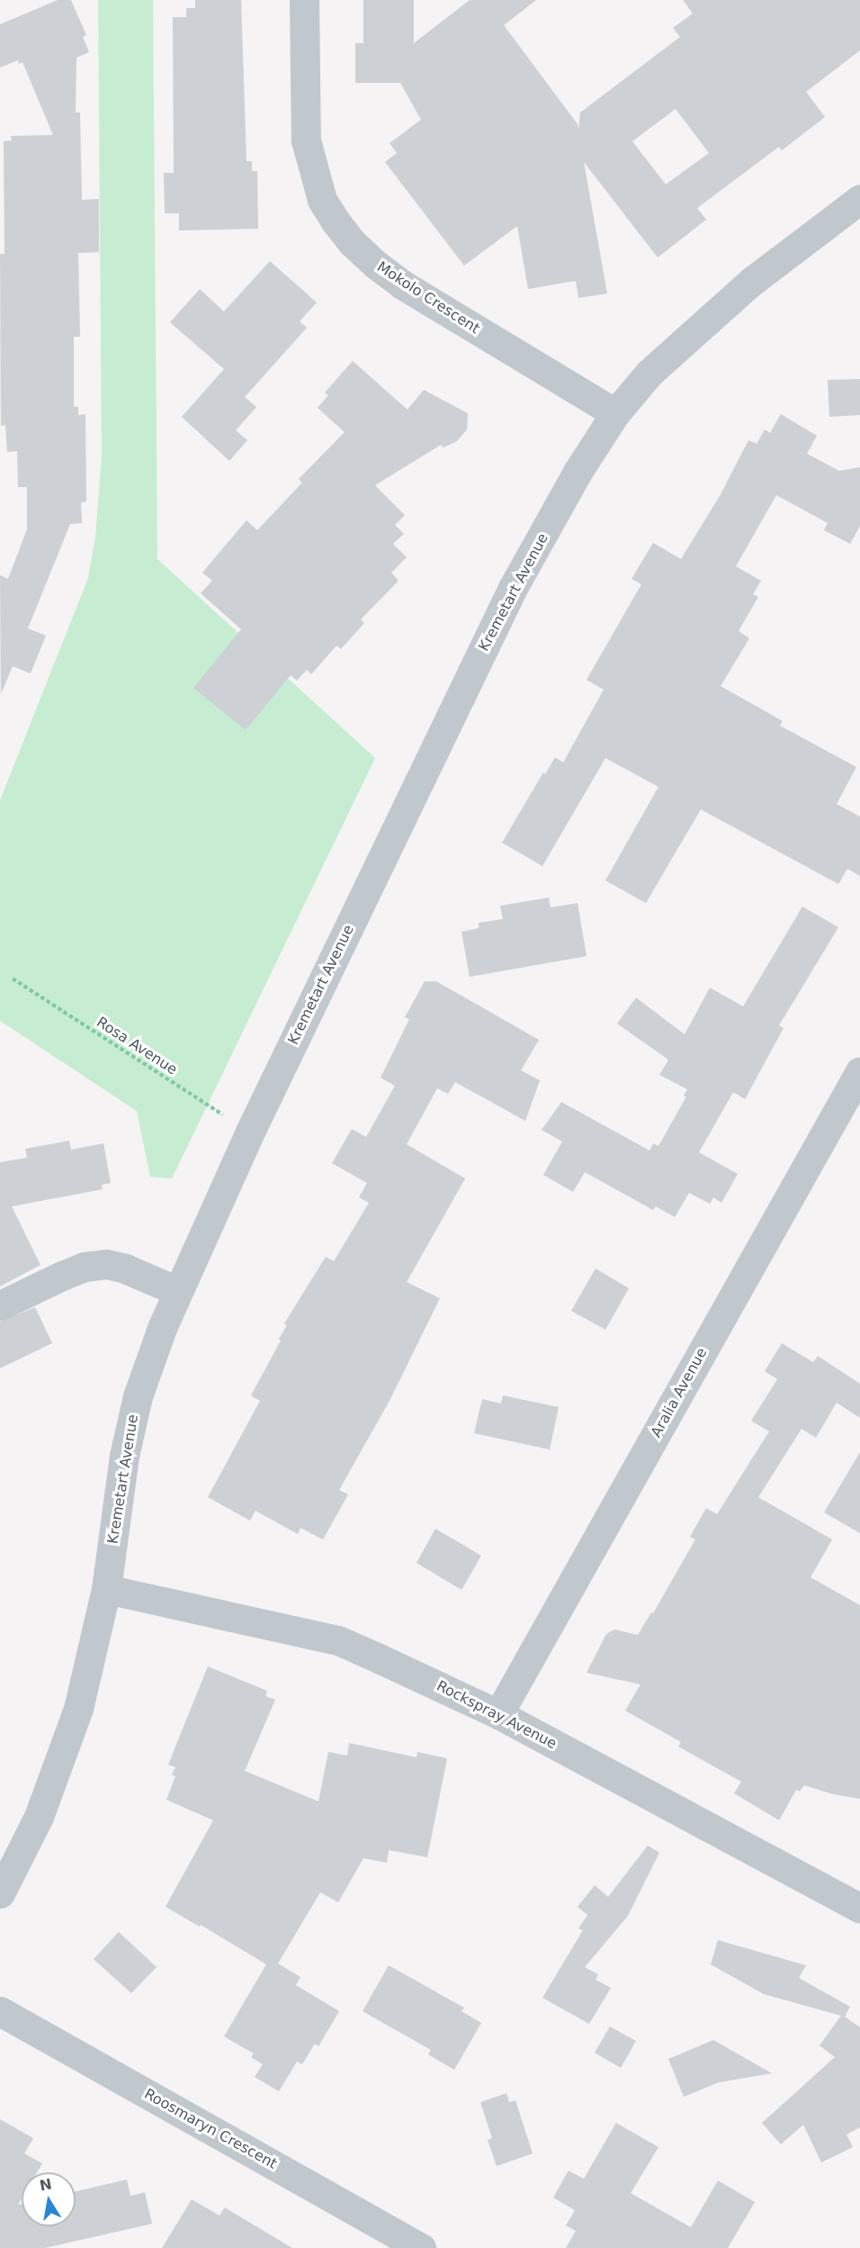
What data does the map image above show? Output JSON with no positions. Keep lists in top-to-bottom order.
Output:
{
  "streets": {
    "street": [
      "Mokolo Crescent",
      "Kremetart Avenue",
      "Aralia Avenue",
      "Rockspray Avenue",
      "Roosmaryn Crescent"
    ],
    "path": ["Rosa Avenue"]
  },
  "crossings": [
    ["Mokolo Crescent", "Kremetart Avenue"],
    ["Kremetart Avenue", "Rosa Avenue"],
    ["Kremetart Avenue", "Rockspray Avenue"],
    ["Aralia Avenue", "Rockspray Avenue"]
  ],
  "north": "top"
}
